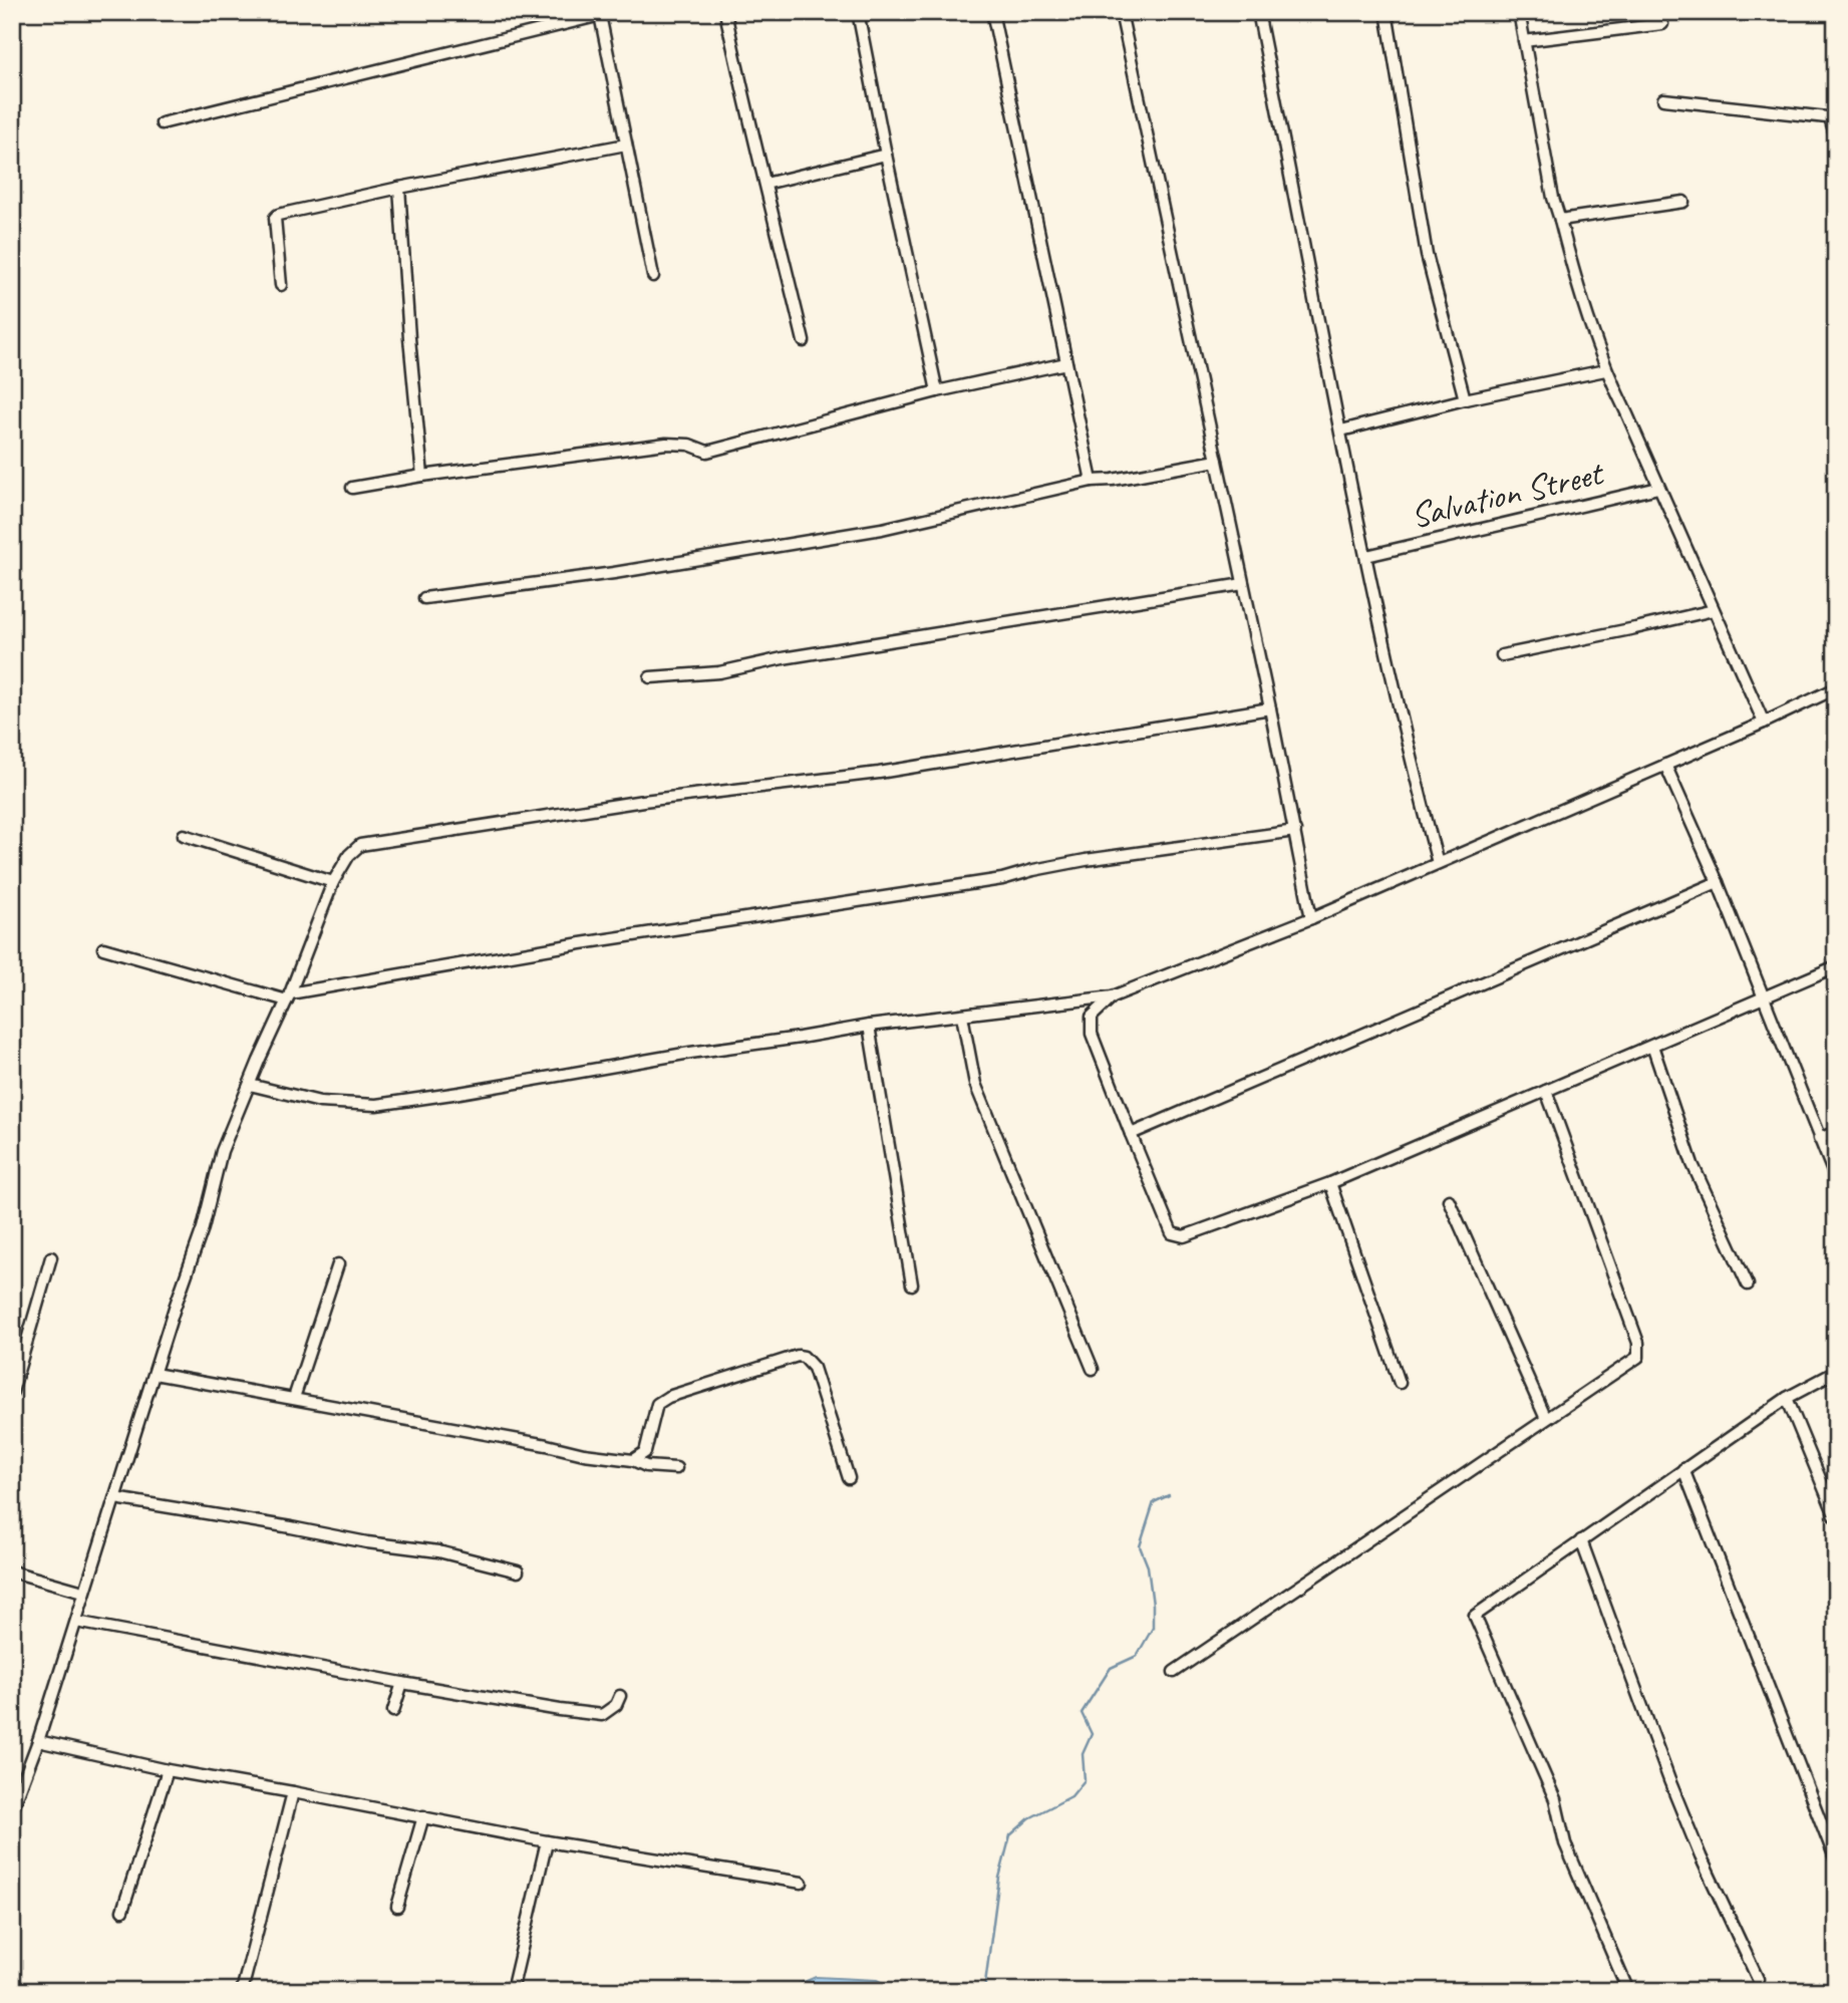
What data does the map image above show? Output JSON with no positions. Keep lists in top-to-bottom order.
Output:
{
  "streets": {
    "street": ["Salvation Street"]
  }
}
